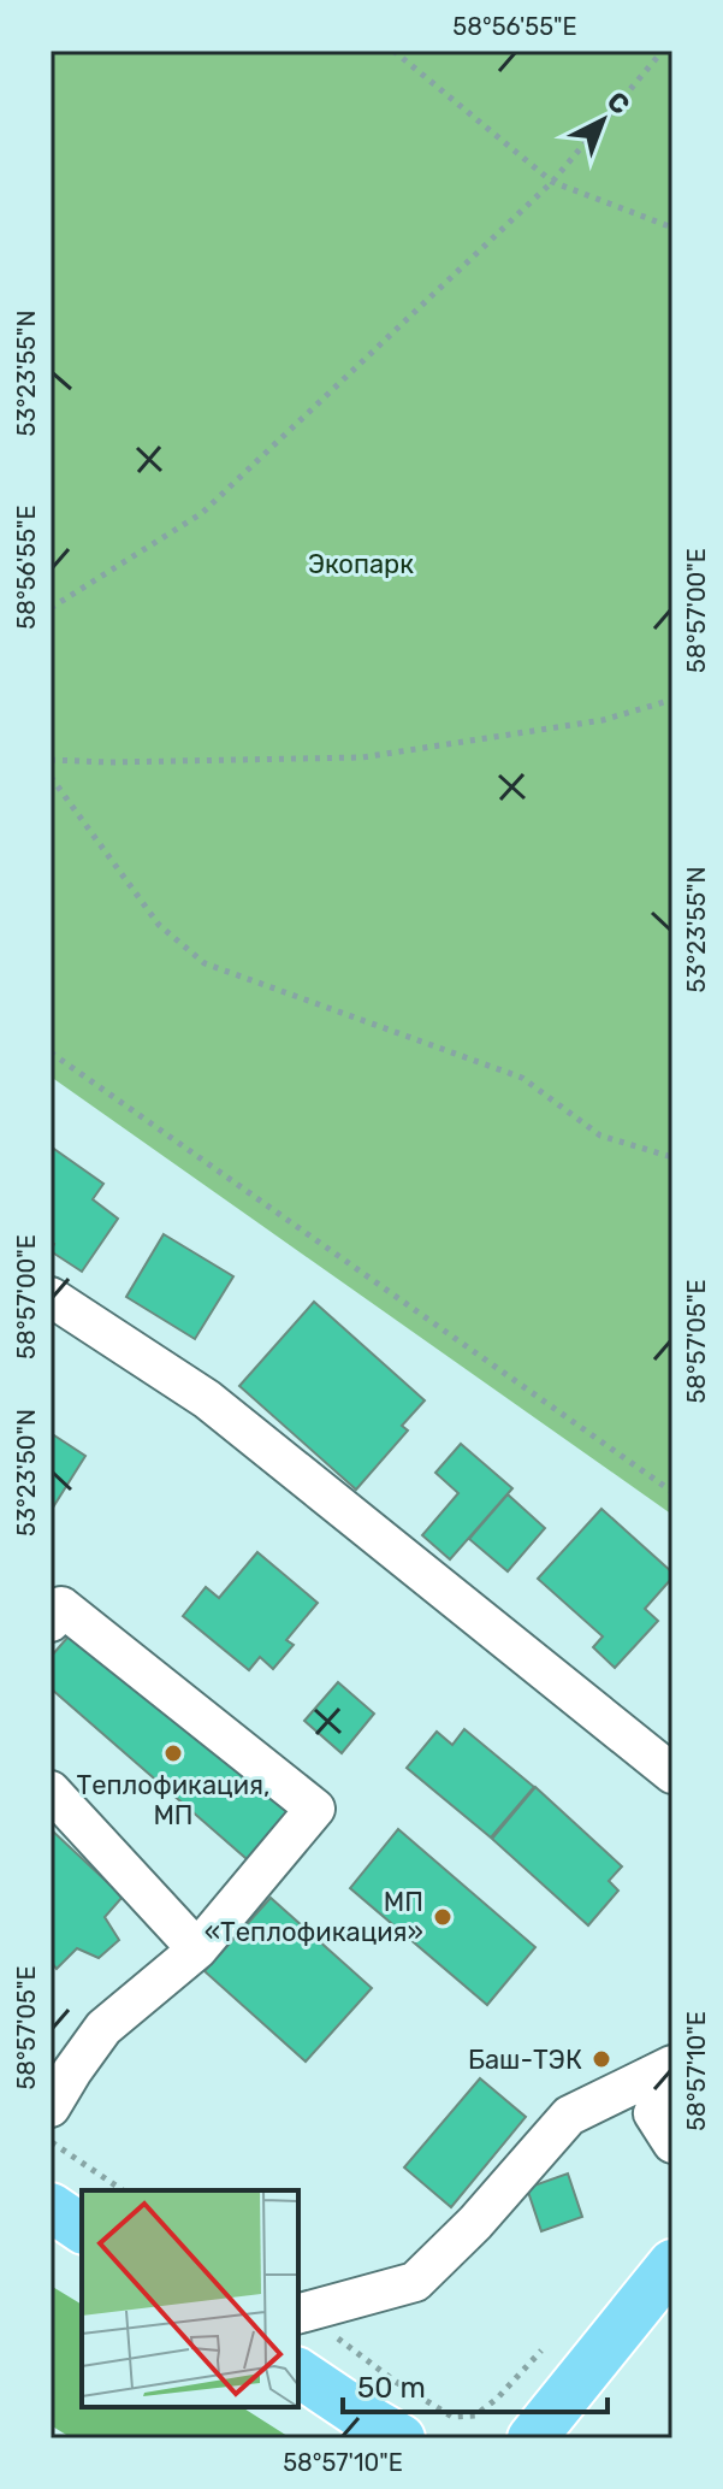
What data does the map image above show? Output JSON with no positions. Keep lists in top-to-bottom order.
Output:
{
  "parks": ["Экопарк"],
  "places": ["Теплофикация, МП", "МП «Теплофикация»", "Баш-ТЭК"],
  "scale_bar": "50 m",
  "north": "top right",
  "coordinates": [
    "58°56'55\"E",
    "53°23'55\"N",
    "58°57'00\"E",
    "58°57'05\"E",
    "53°23'50\"N",
    "58°57'10\"E"
  ]
}
